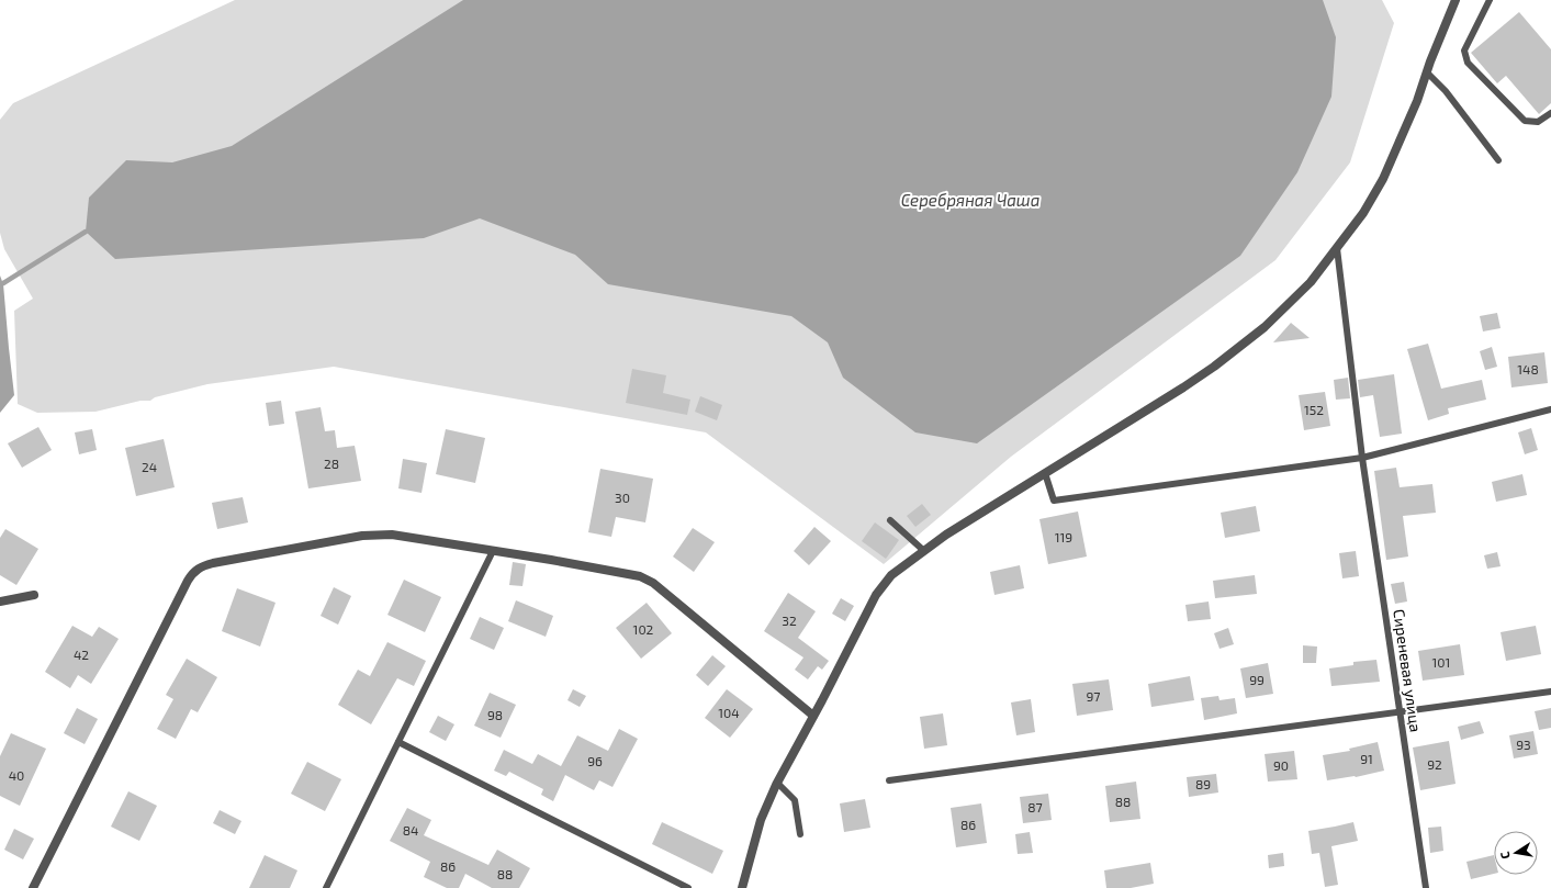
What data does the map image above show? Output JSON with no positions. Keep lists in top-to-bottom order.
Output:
{
  "streets": {
    "lane": ["Сиреневая улица"]
  },
  "water": ["Серебряная Чаша"],
  "house_numbers": [
    "148",
    "152",
    "28",
    "24",
    "30",
    "119",
    "32",
    "102",
    "42",
    "101",
    "99",
    "97",
    "104",
    "98",
    "93",
    "91",
    "96",
    "92",
    "90",
    "40",
    "89",
    "88",
    "87",
    "86",
    "84",
    "86",
    "88"
  ],
  "north": "left"
}
